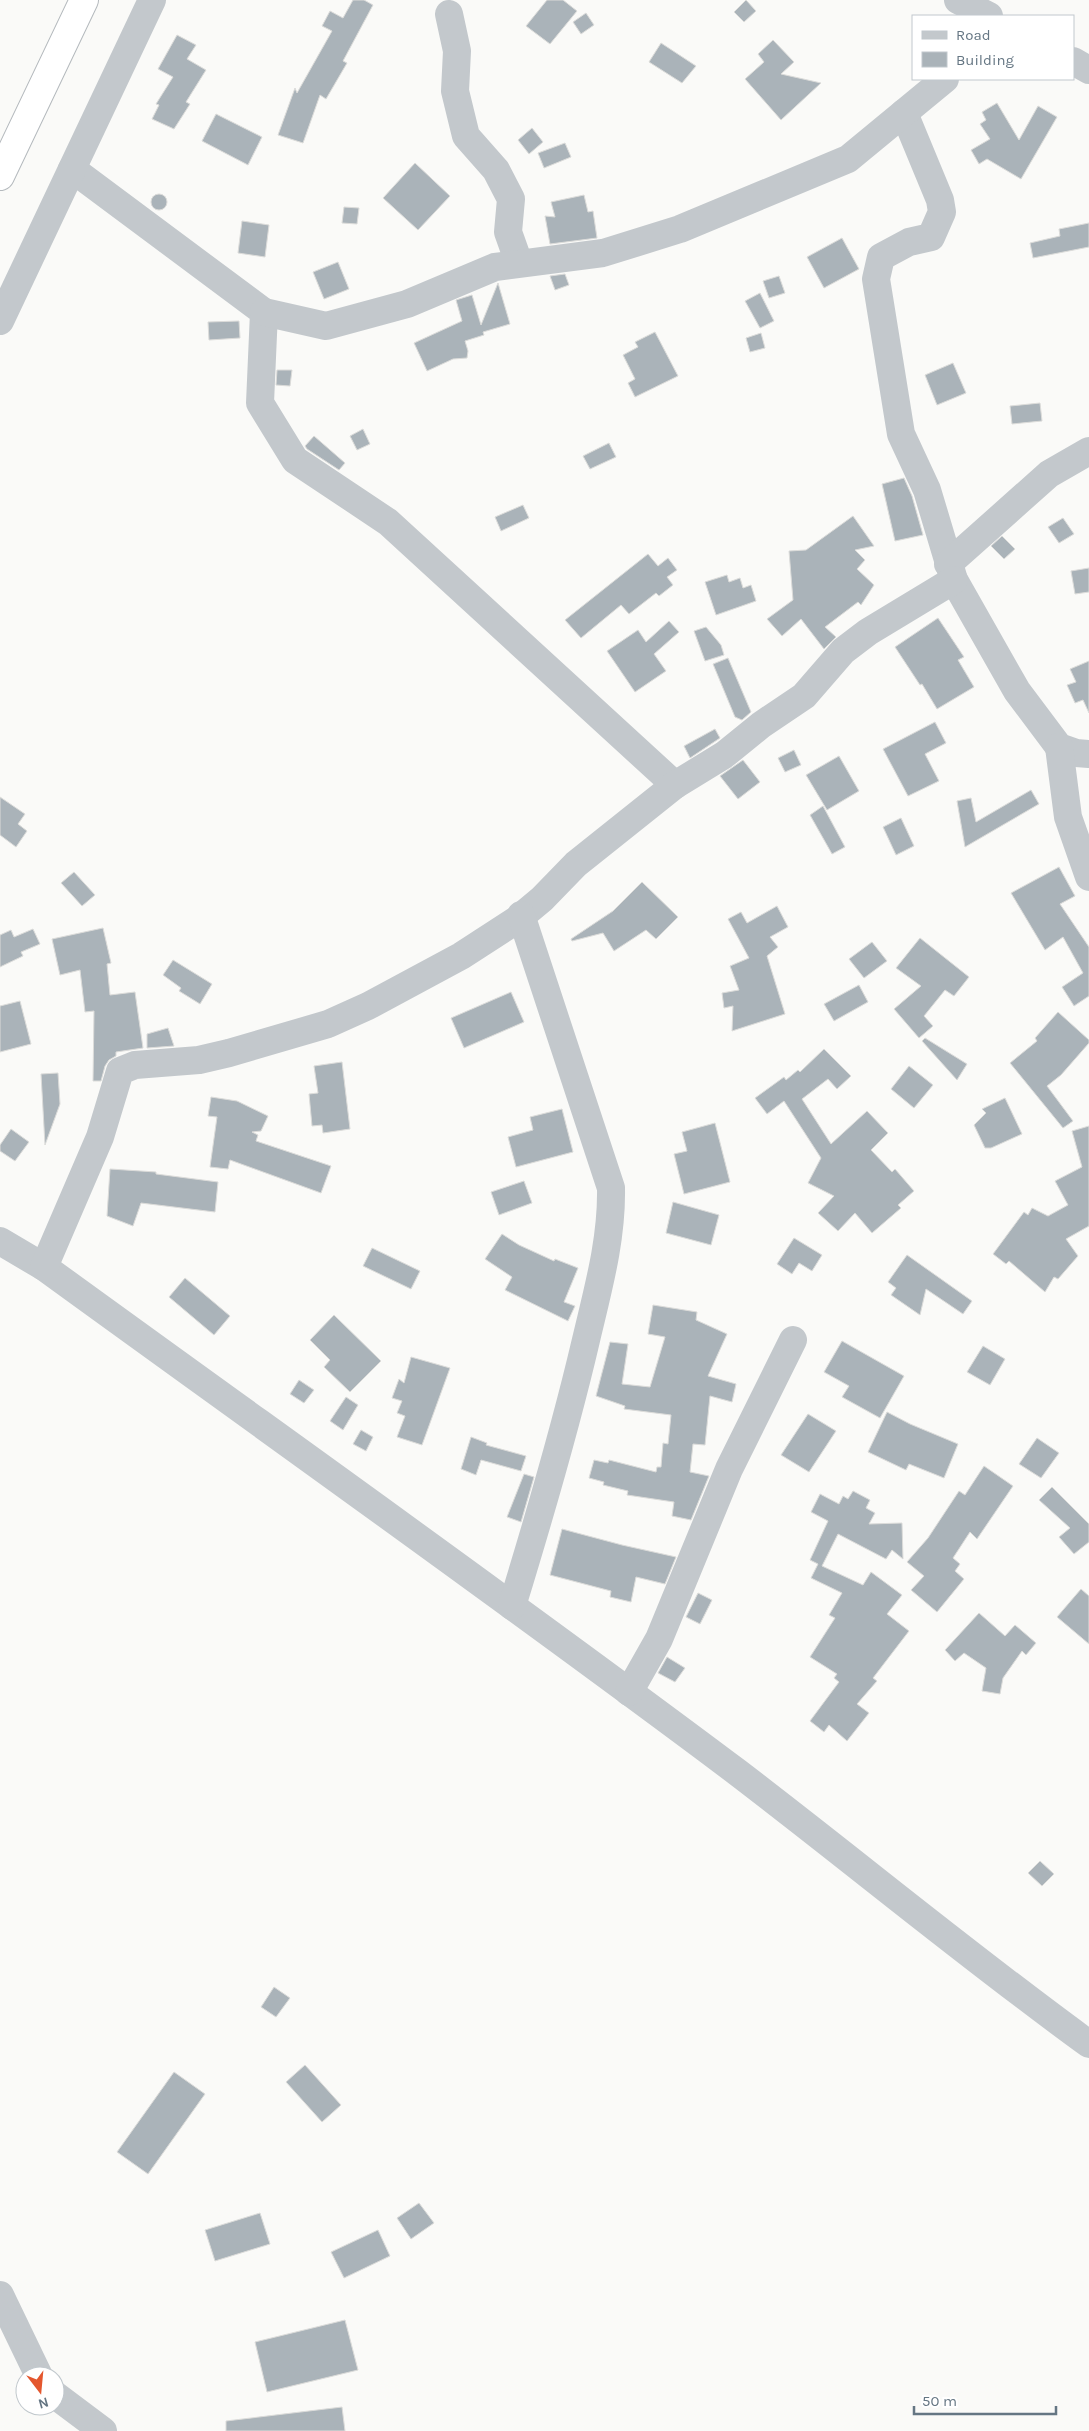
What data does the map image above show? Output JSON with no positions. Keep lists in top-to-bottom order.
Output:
{
  "legend": ["Road", "Building"],
  "scale_bar": "50 m",
  "north": "bottom"
}
